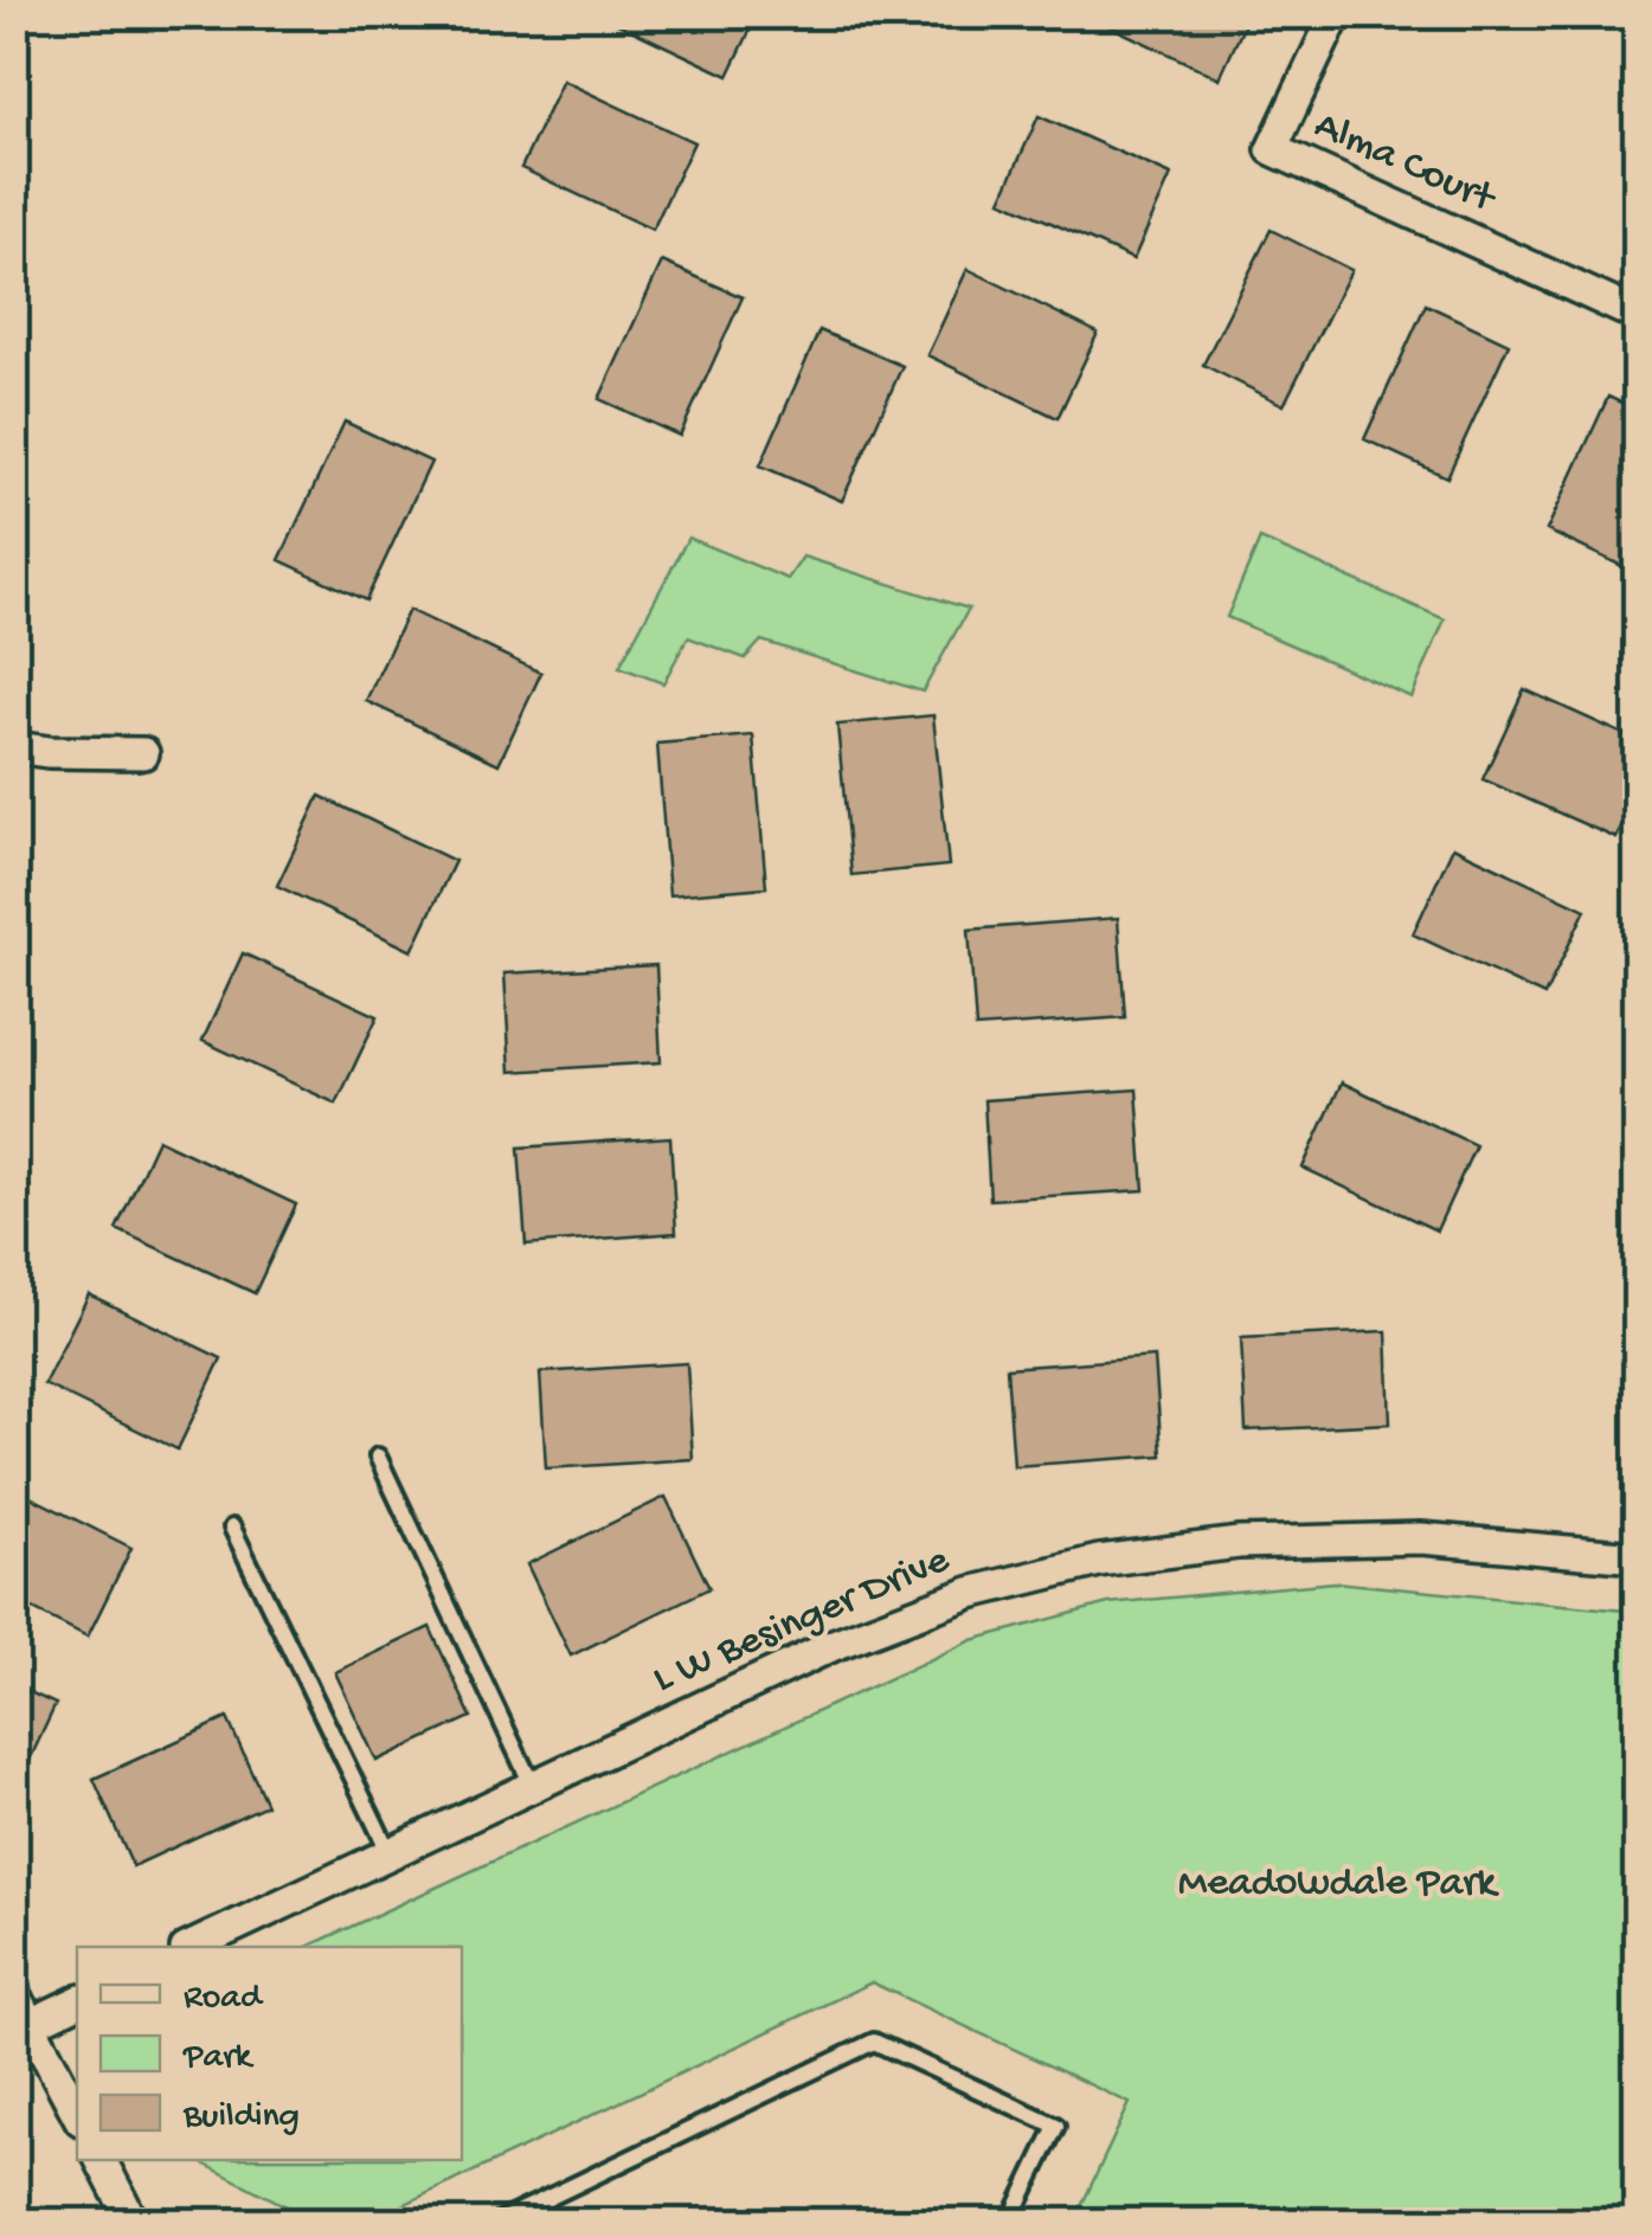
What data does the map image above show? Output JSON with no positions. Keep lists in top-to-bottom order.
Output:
{
  "streets": {
    "street": ["Alma Court", "L W Besinger Drive"]
  },
  "parks": ["Meadowdale Park"],
  "legend": ["Road", "Park", "Building"]
}
